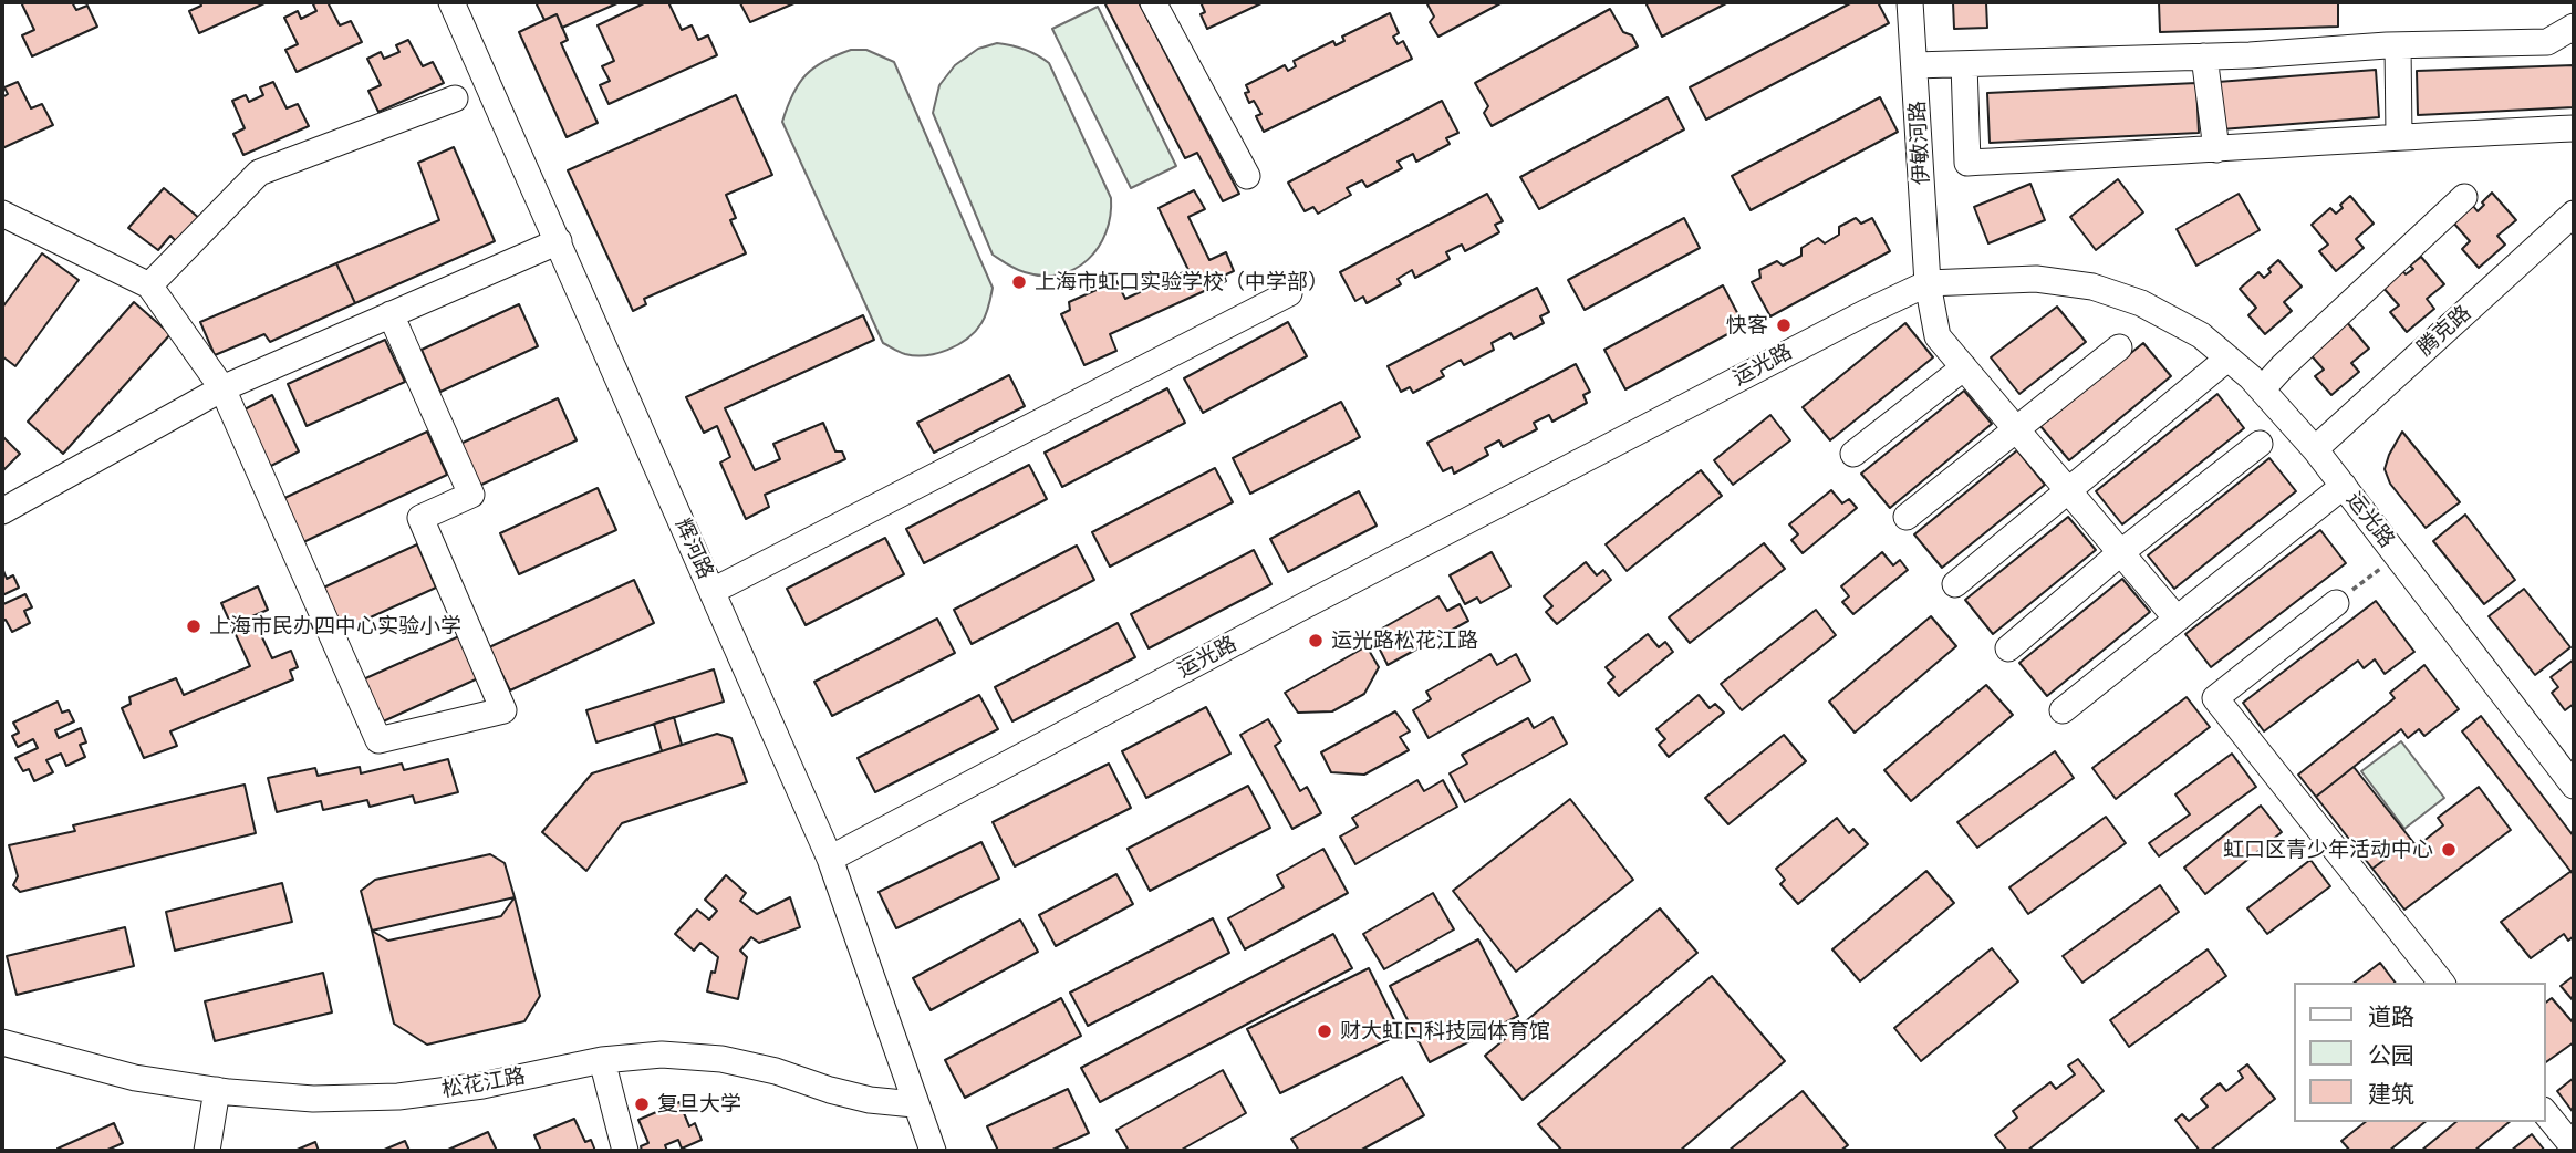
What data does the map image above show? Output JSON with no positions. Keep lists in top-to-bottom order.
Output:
{
  "streets": {
    "street": [
      "伊敏河路",
      "腾克路",
      "运光路",
      "辉河路",
      "松花江路"
    ]
  },
  "crossings": [
    ["伊敏河路", "运光路"],
    ["腾克路", "运光路"],
    ["运光路", "辉河路"],
    ["辉河路", "松花江路"]
  ],
  "places": [
    "上海市虹口实验学校（中学部）",
    "快客",
    "上海市民办四中心实验小学",
    "运光路松花江路",
    "虹口区青少年活动中心",
    "财大虹口科技园体育馆",
    "复旦大学"
  ],
  "legend": ["道路", "公园", "建筑"]
}
